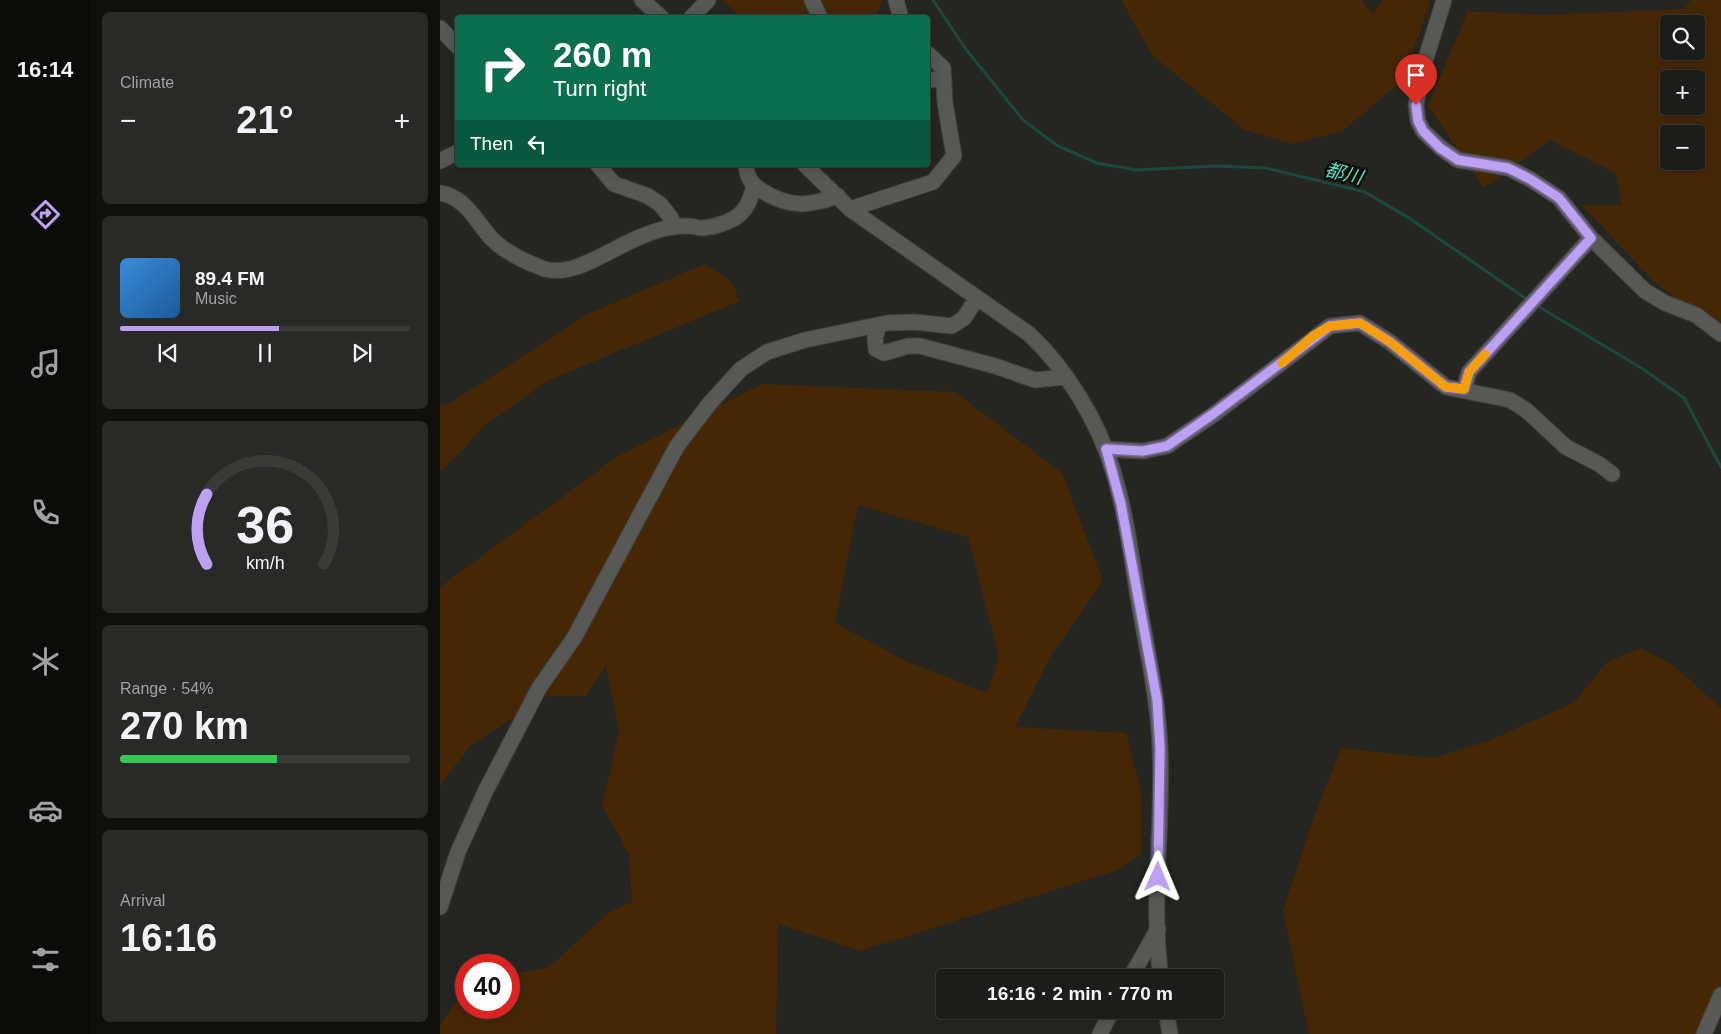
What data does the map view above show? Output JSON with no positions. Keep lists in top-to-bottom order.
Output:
{
  "water": ["都川"],
  "page": {
    "tabs": "16:14",
    "tile": [
      "Climate",
      ["Range · 54%", "270 km"],
      ["Arrival", "16:16"]
    ],
    "map_buttons": ["+", "−"],
    "turn": ["260 m", "Turn right"],
    "heat": ["−", "21°", "+"],
    "then": "Then",
    "song": ["89.4 FM", "Music"],
    "limit": "40",
    "trip": "16:16 · 2 min · 770 m",
    "gauge": ["36", "km/h"]
  }
}
